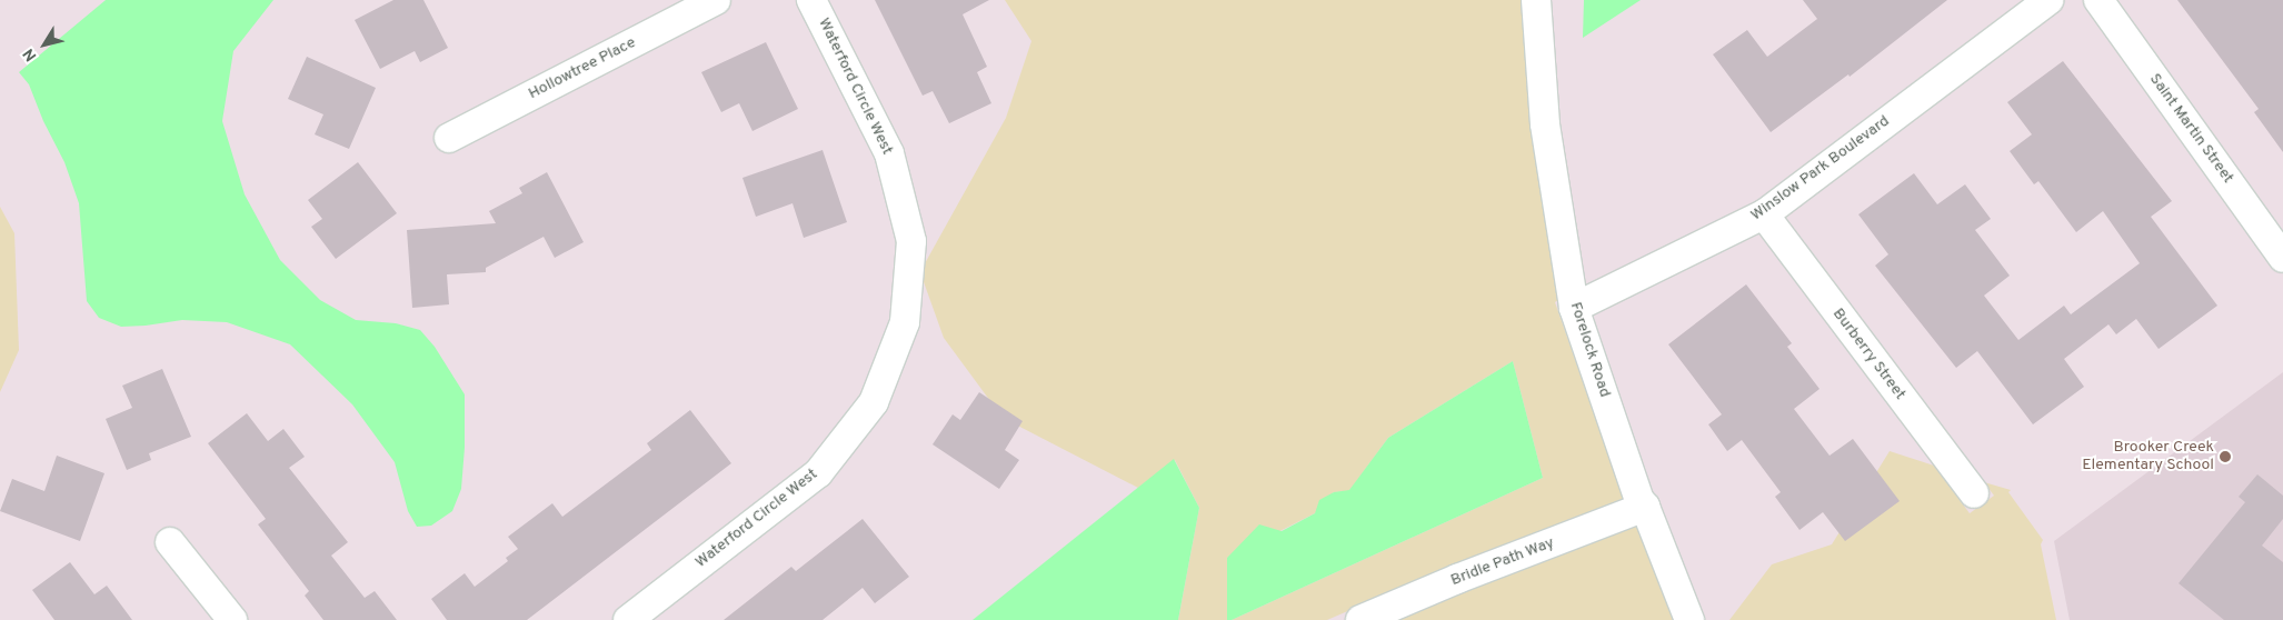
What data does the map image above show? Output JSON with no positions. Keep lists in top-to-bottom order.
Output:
{
  "streets": {
    "street": [
      "Hollowtree Place",
      "Waterford Circle West",
      "Saint Martin Street",
      "Winslow Park Boulevard",
      "Forelock Road",
      "Burberry Street",
      "Bridle Path Way"
    ]
  },
  "crossings": [
    ["Winslow Park Boulevard", "Forelock Road"],
    ["Winslow Park Boulevard", "Burberry Street"],
    ["Forelock Road", "Bridle Path Way"]
  ],
  "places": ["Brooker Creek Elementary School"],
  "north": "bottom left"
}
